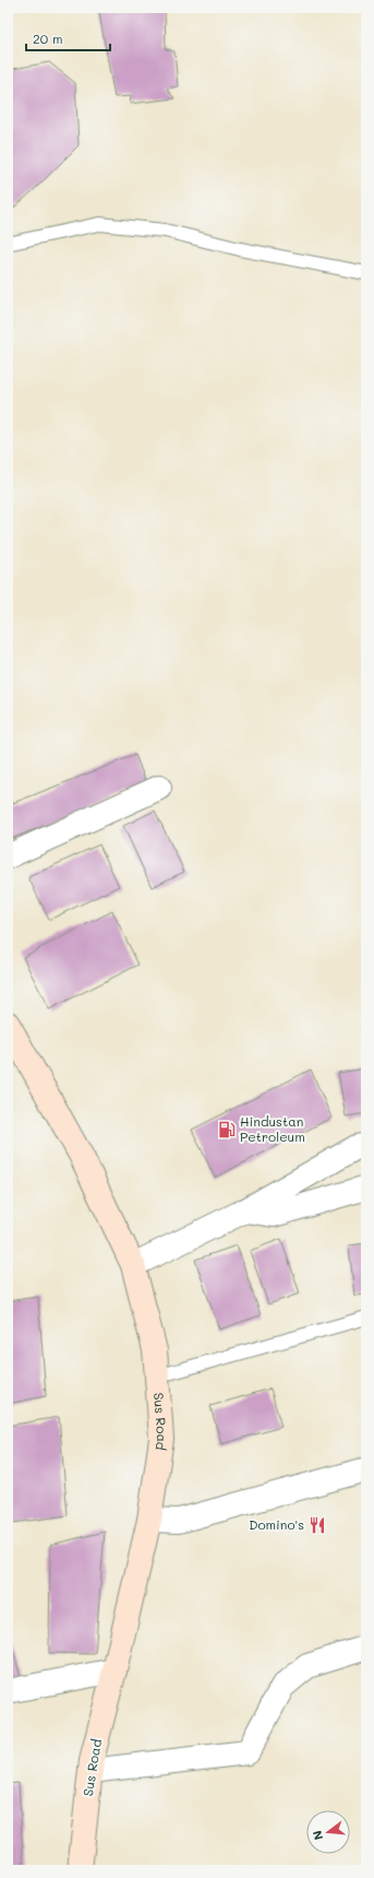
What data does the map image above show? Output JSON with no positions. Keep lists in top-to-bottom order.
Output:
{
  "streets": {
    "main road": ["Sus Road"]
  },
  "places": {
    "fuel station": ["Hindustan Petroleum"],
    "restaurant": ["Domino's"]
  },
  "scale_bar": "20 m",
  "north": "left"
}
